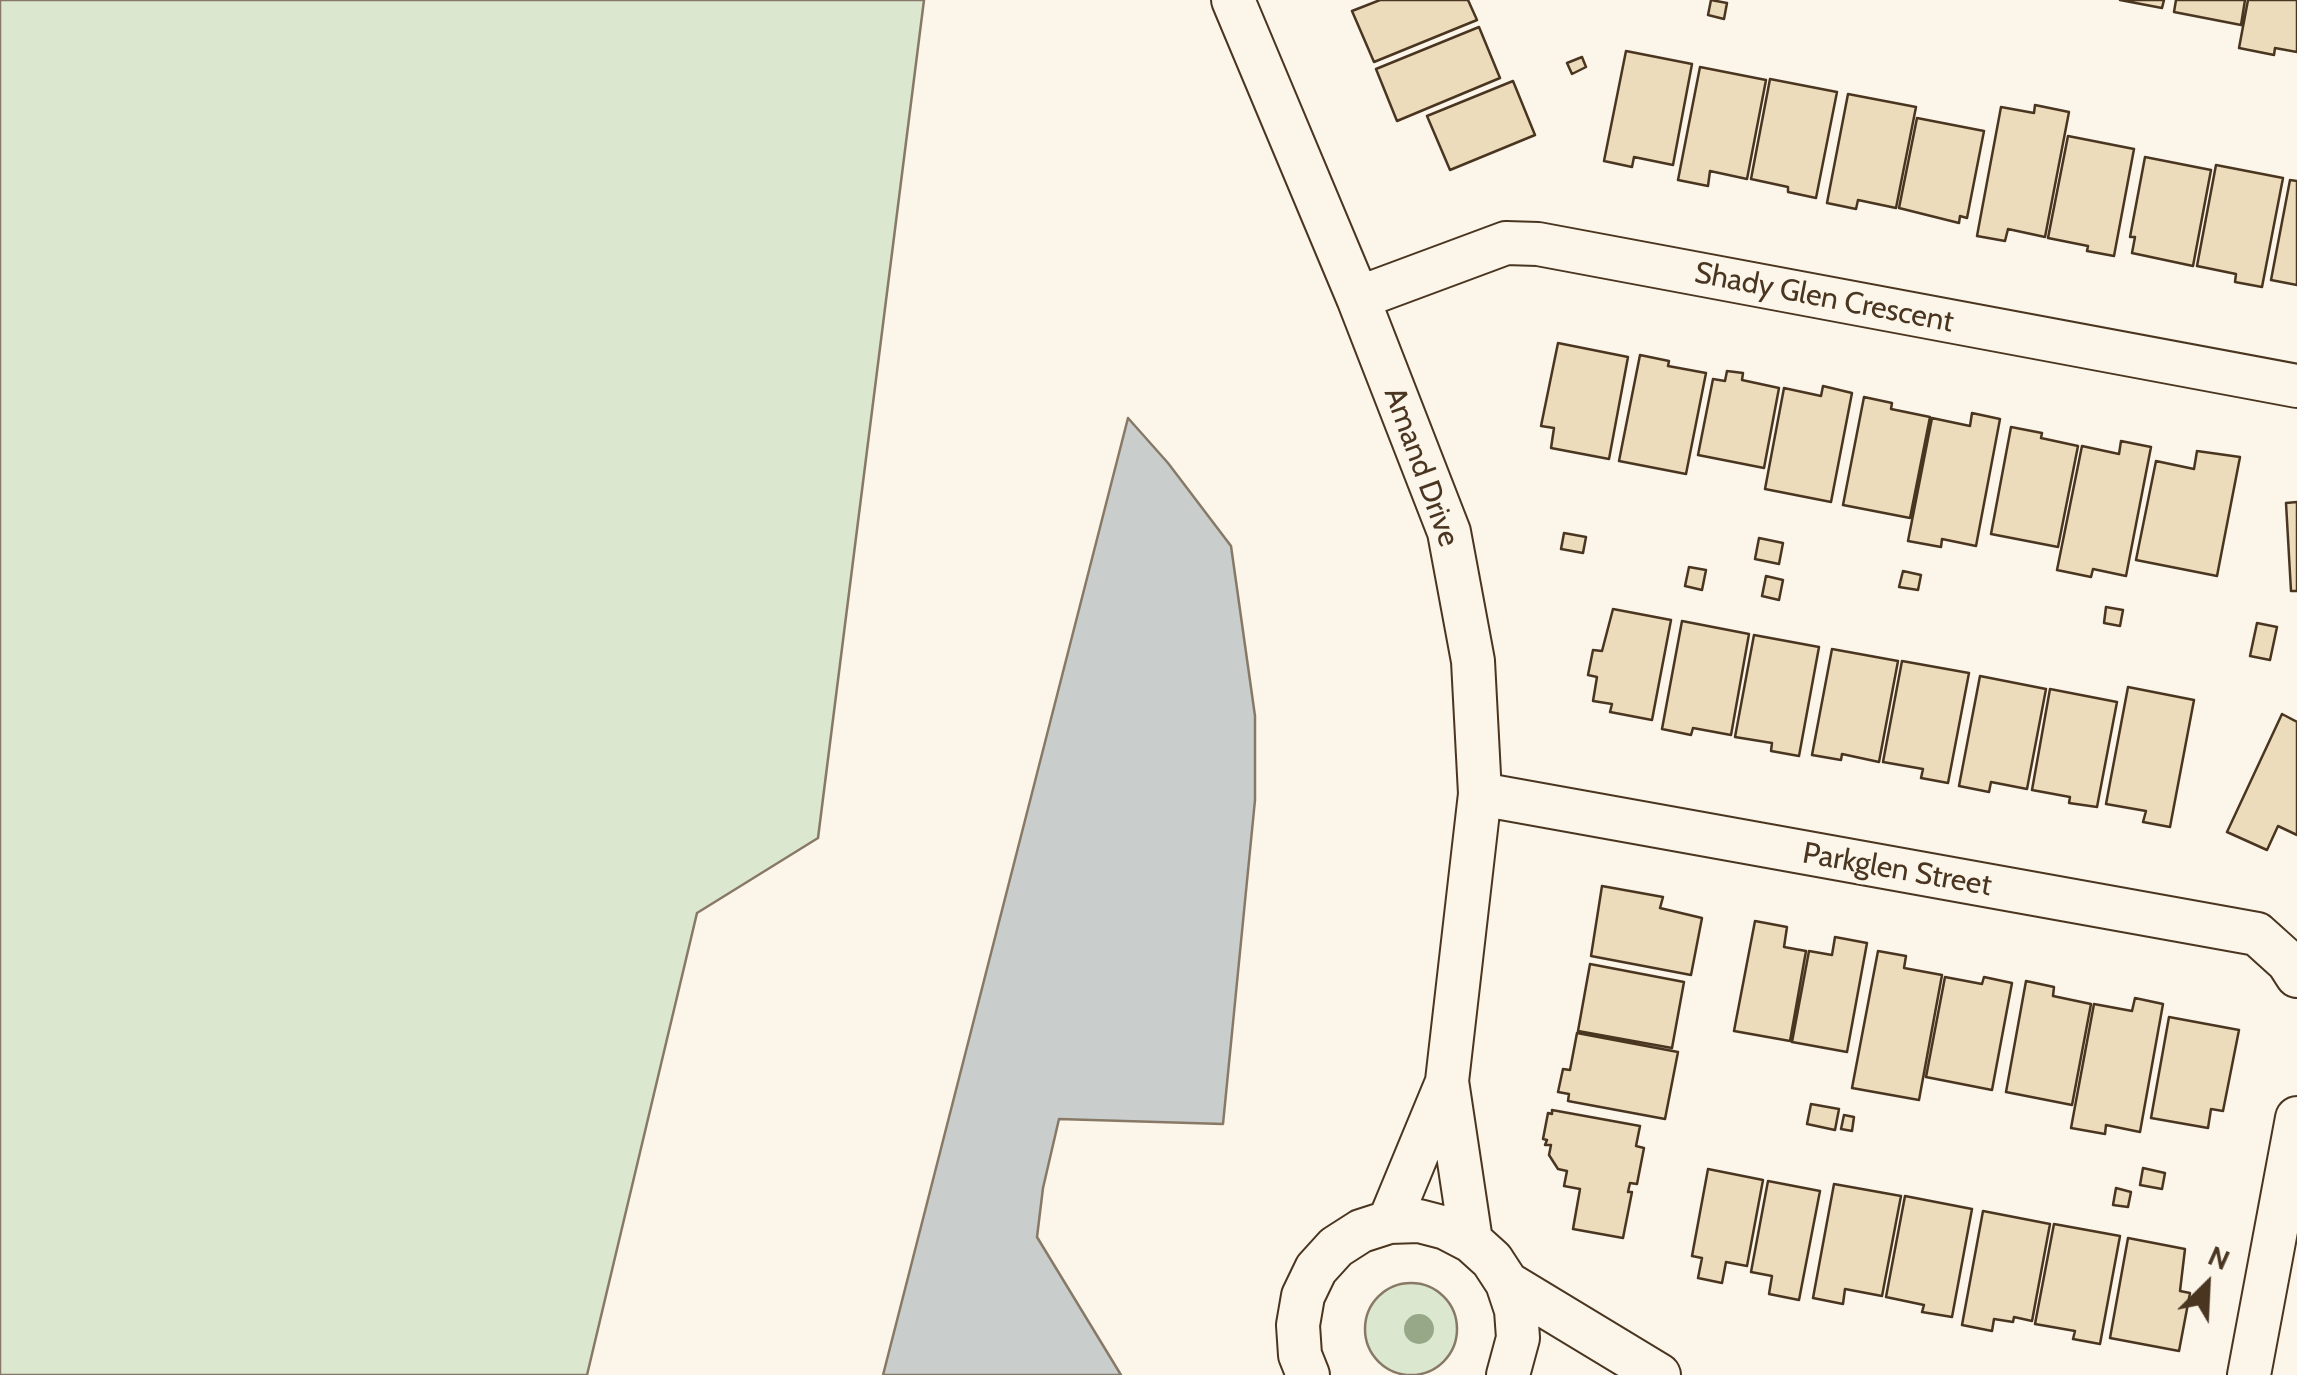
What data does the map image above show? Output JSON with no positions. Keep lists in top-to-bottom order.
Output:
{
  "streets": {
    "street": ["Shady Glen Crescent", "Amand Drive", "Parkglen Street"]
  },
  "crossings": [
    ["Shady Glen Crescent", "Amand Drive"],
    ["Amand Drive", "Parkglen Street"]
  ],
  "north": "top right"
}
